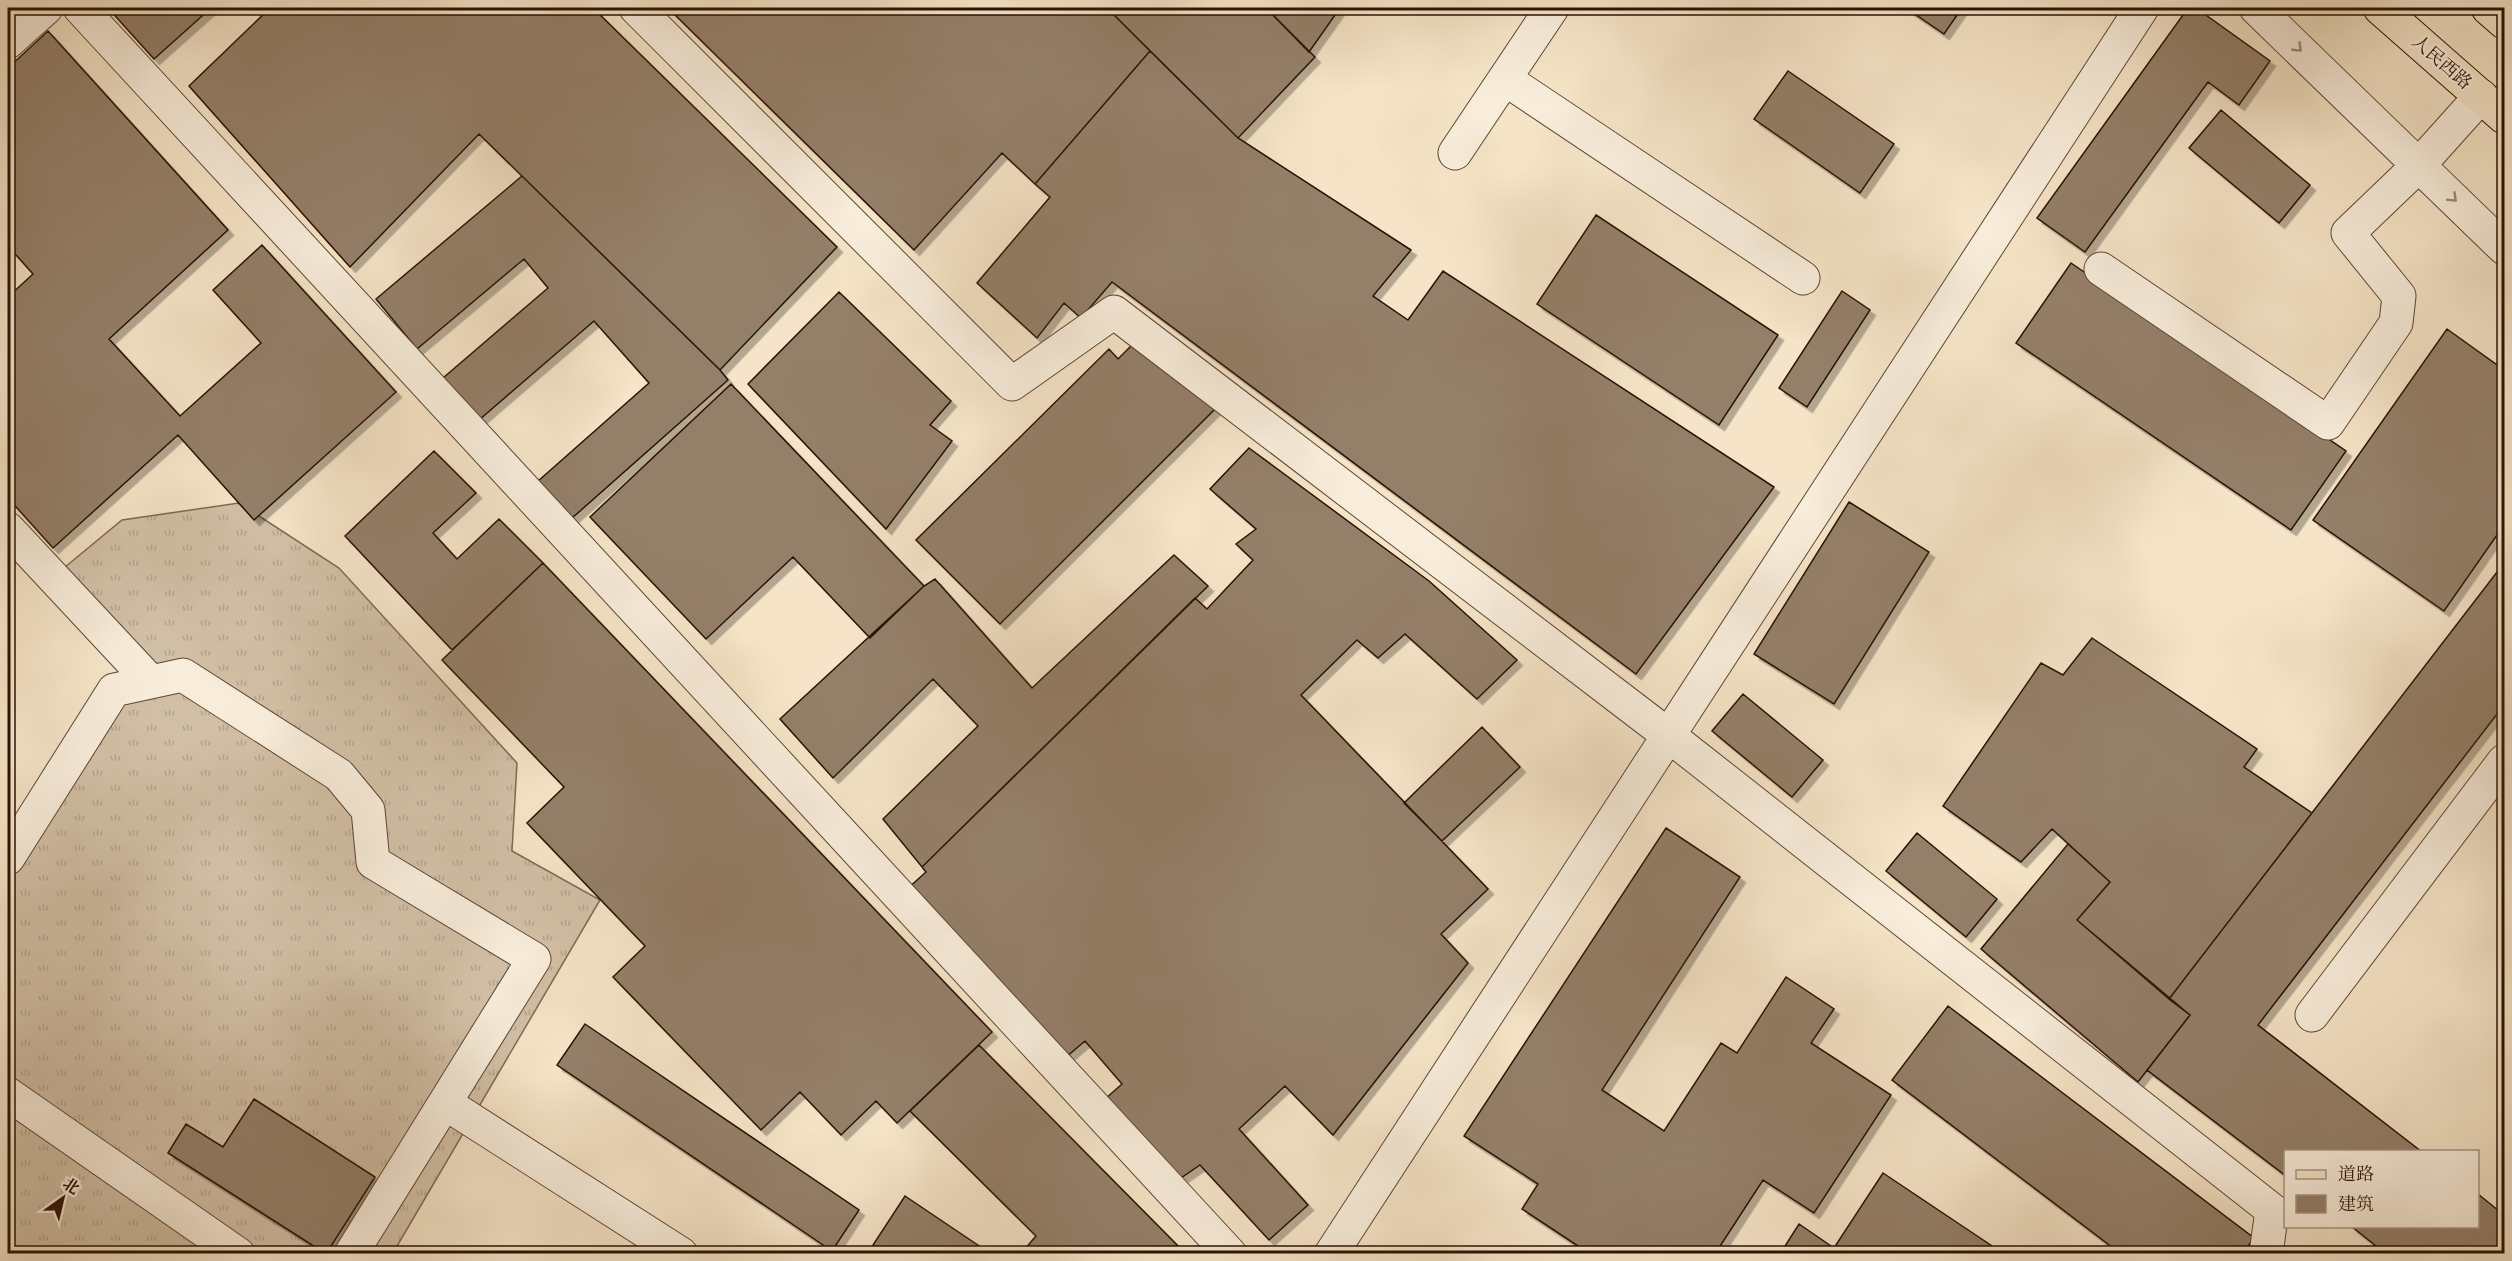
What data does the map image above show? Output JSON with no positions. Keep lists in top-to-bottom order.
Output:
{
  "streets": {
    "main road": ["人民西路"]
  },
  "legend": ["道路", "建筑"],
  "north": "top right"
}
